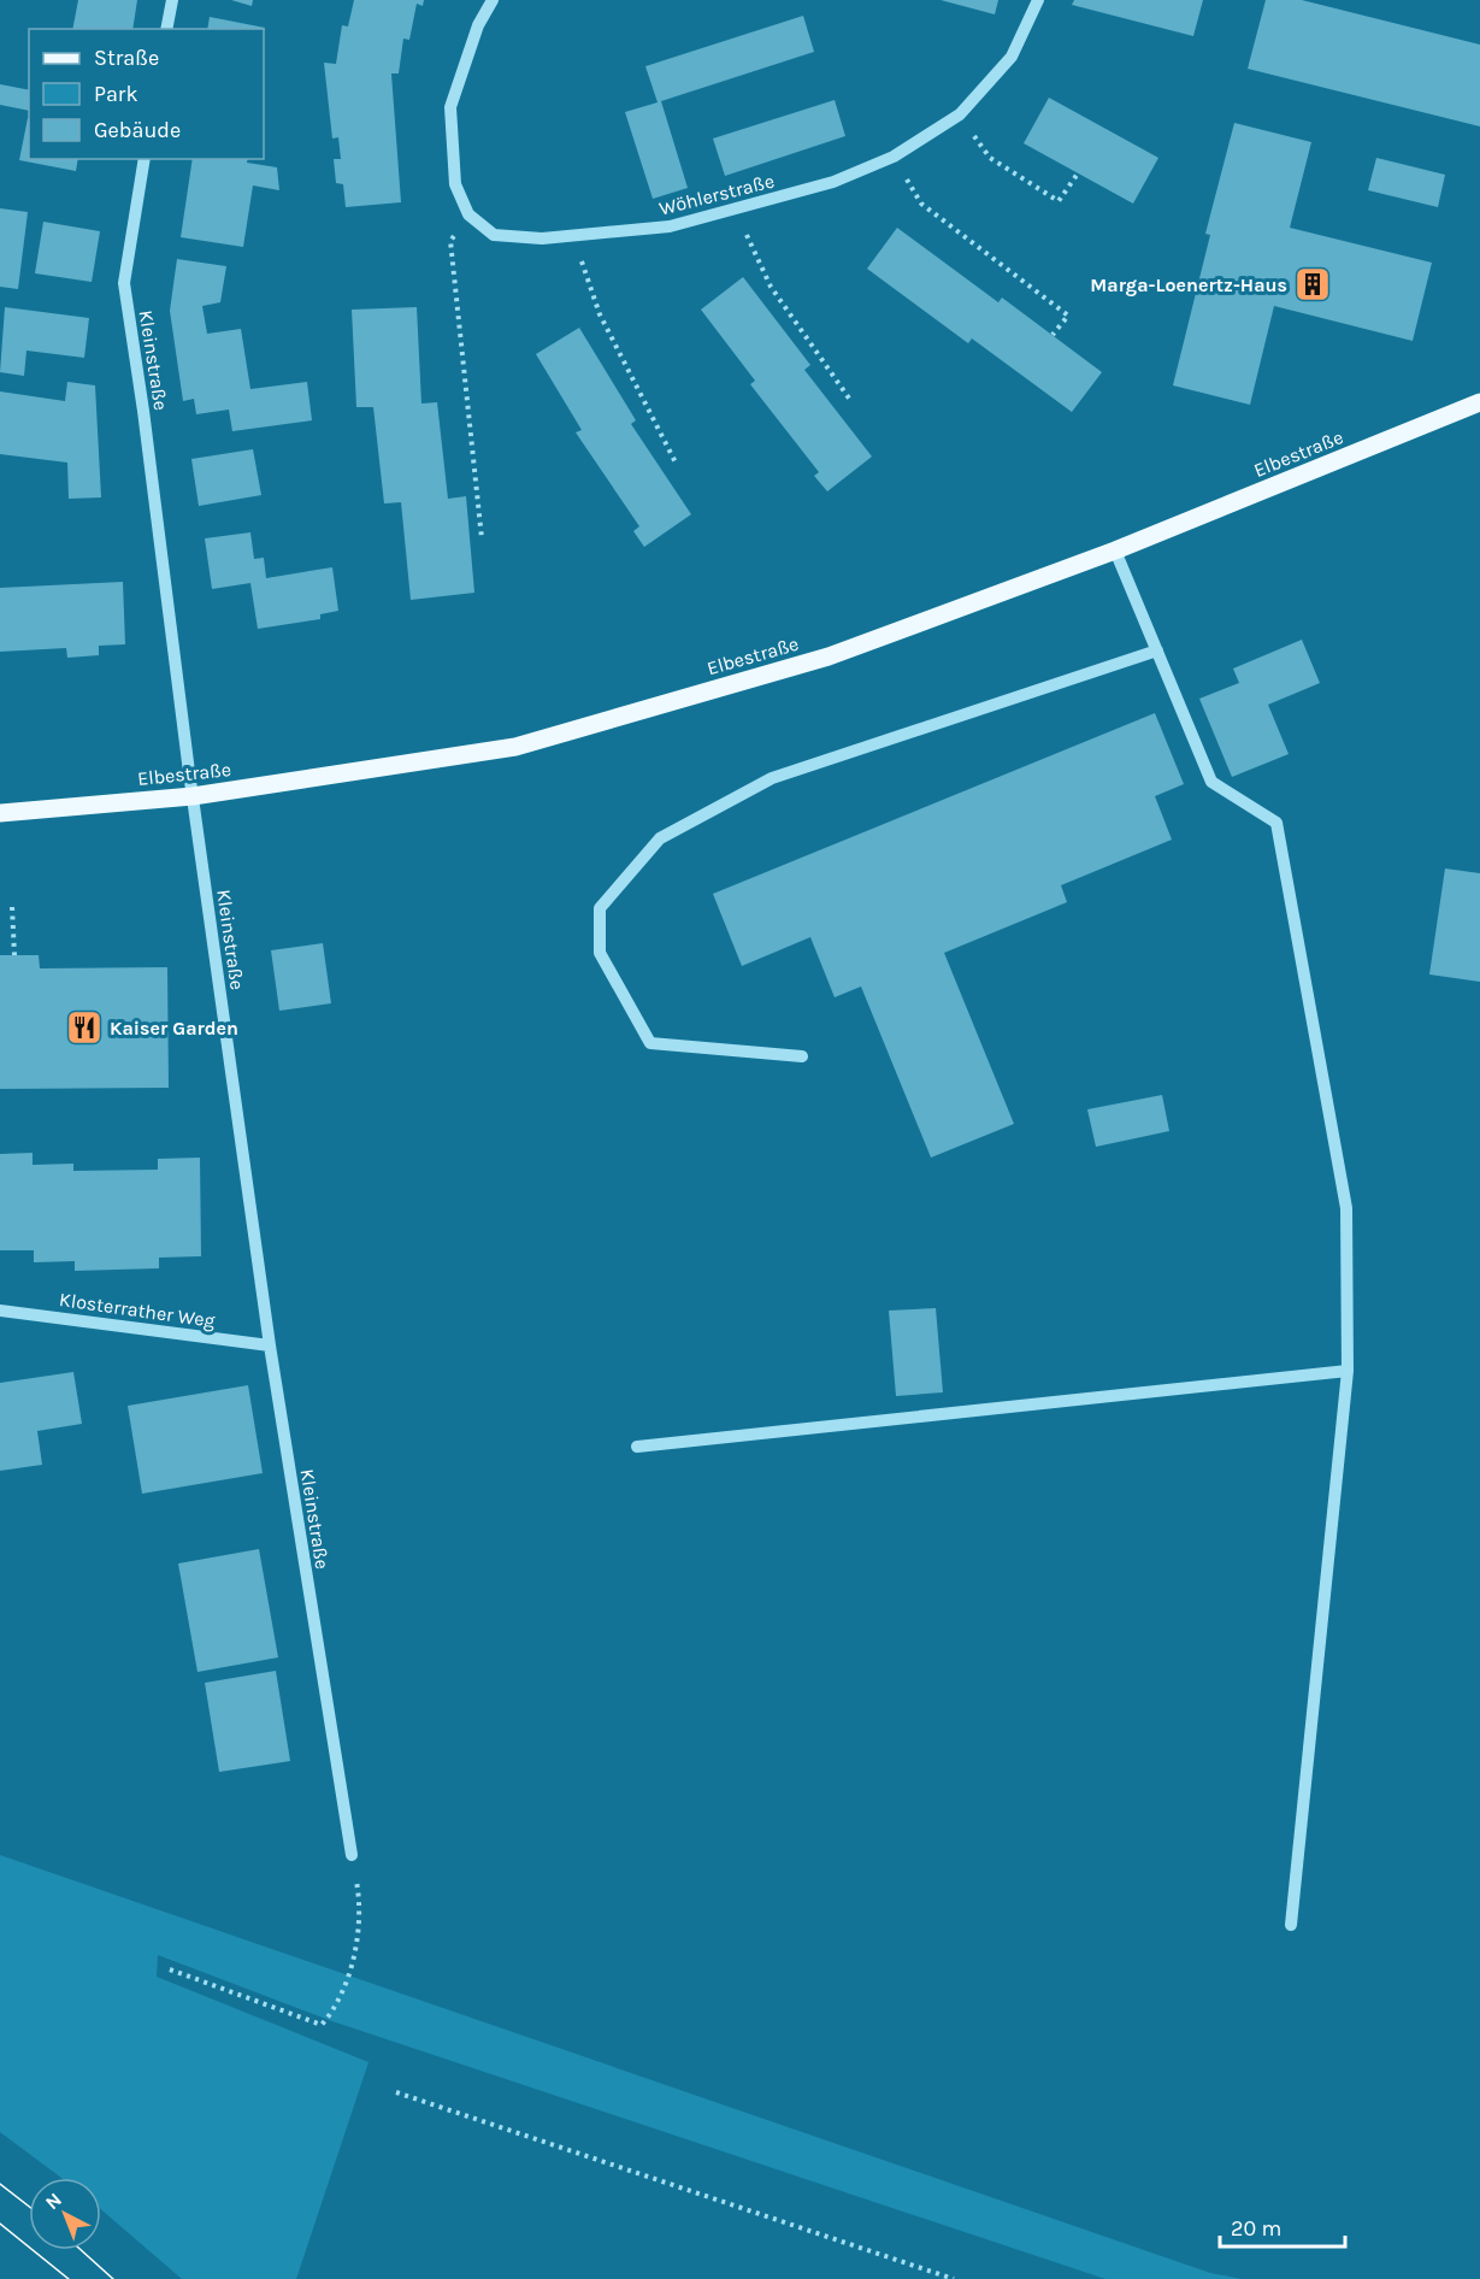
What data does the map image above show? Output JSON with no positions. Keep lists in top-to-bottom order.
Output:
{
  "streets": {
    "main road": ["Elbestraße"],
    "street": ["Wöhlerstraße", "Kleinstraße", "Klosterrather Weg"]
  },
  "crossings": [
    ["Kleinstraße", "Elbestraße"],
    ["Kleinstraße", "Klosterrather Weg"]
  ],
  "places": {
    "building": ["Marga-Loenertz-Haus"],
    "restaurant": ["Kaiser Garden"]
  },
  "legend": ["Straße", "Park", "Gebäude"],
  "scale_bar": "20 m",
  "north": "top left"
}
